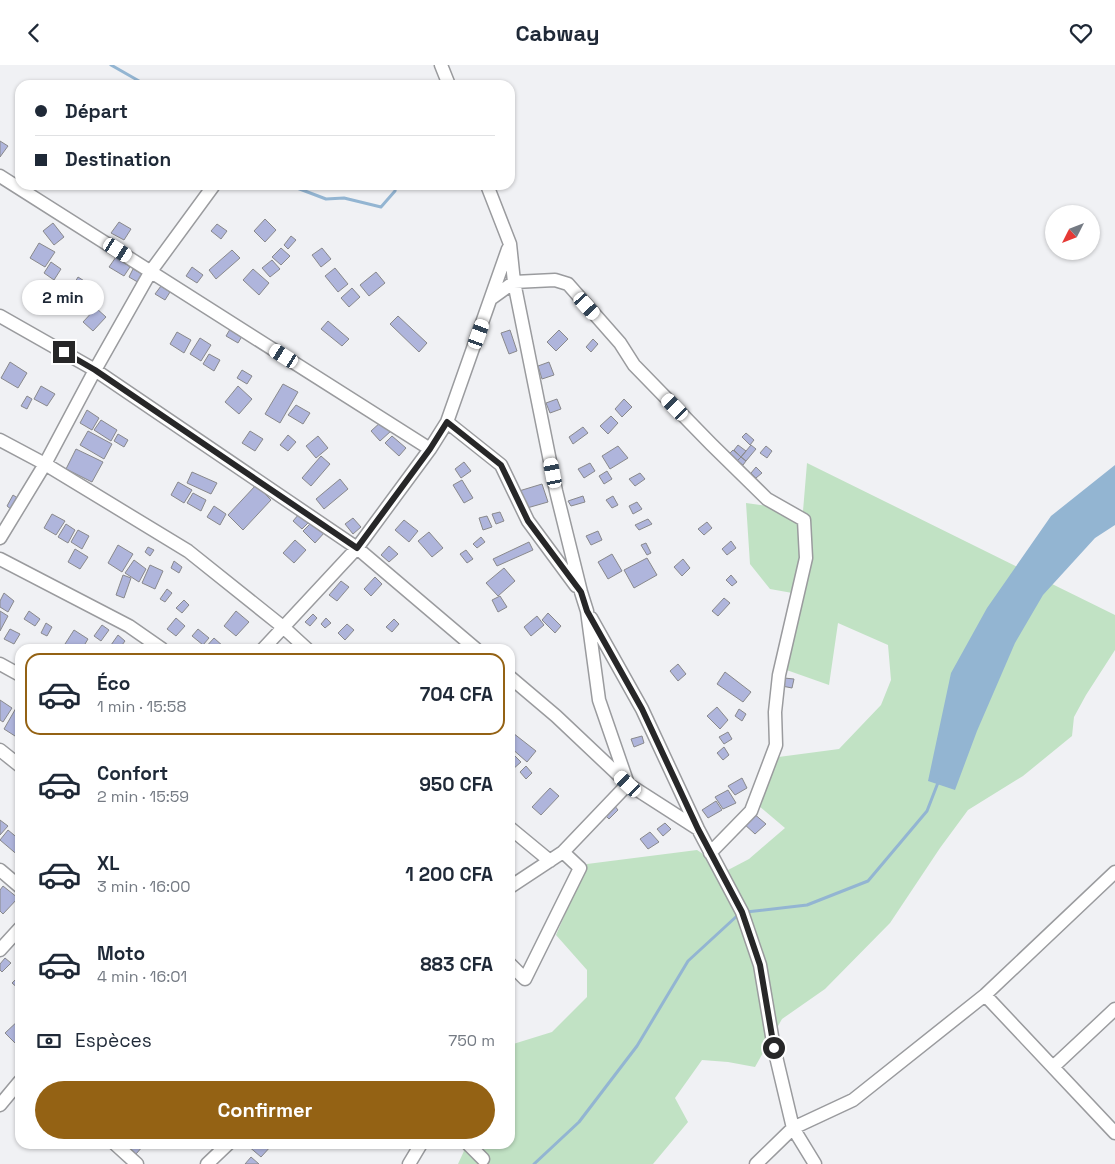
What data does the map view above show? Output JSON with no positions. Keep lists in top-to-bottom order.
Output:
{
  "north": "bottom left",
  "page": {
    "header": "Cabway",
    "banner": ["Départ", "Destination"],
    "bubble": "2 min",
    "list": [
      {
        "name": "Éco",
        "note": "1 min · 15:58",
        "value": "704 CFA"
      },
      {
        "name": "Confort",
        "note": "2 min · 15:59",
        "value": "950 CFA"
      },
      {
        "name": "XL",
        "note": "3 min · 16:00",
        "value": "1 200 CFA"
      },
      {
        "name": "Moto",
        "note": "4 min · 16:01",
        "value": "883 CFA"
      }
    ],
    "pay": ["Espèces", "750 m"],
    "buttons": "Confirmer"
  }
}
